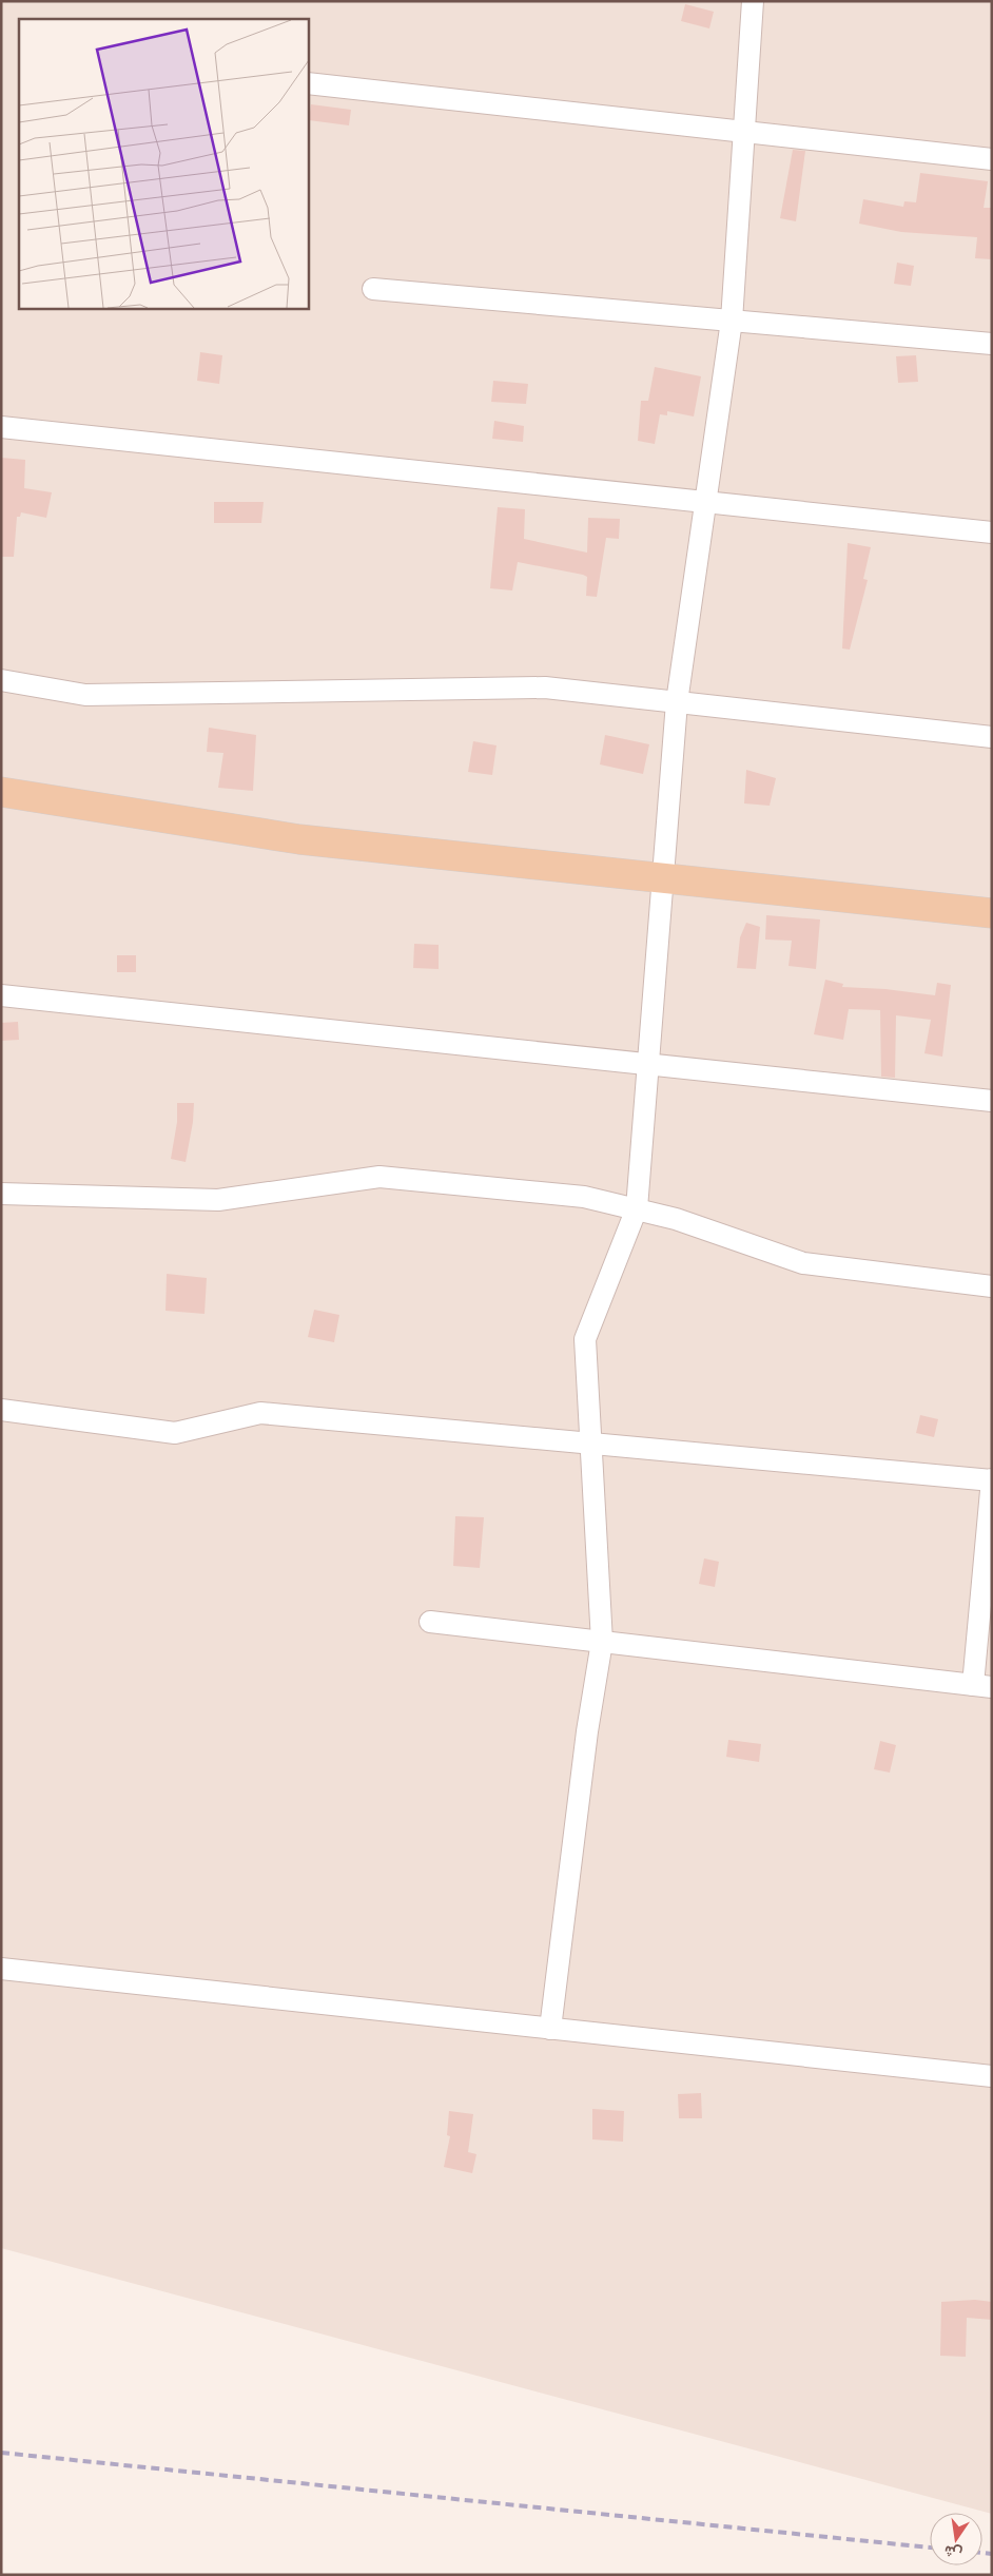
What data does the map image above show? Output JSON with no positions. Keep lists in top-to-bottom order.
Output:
{
  "north": "bottom"
}
